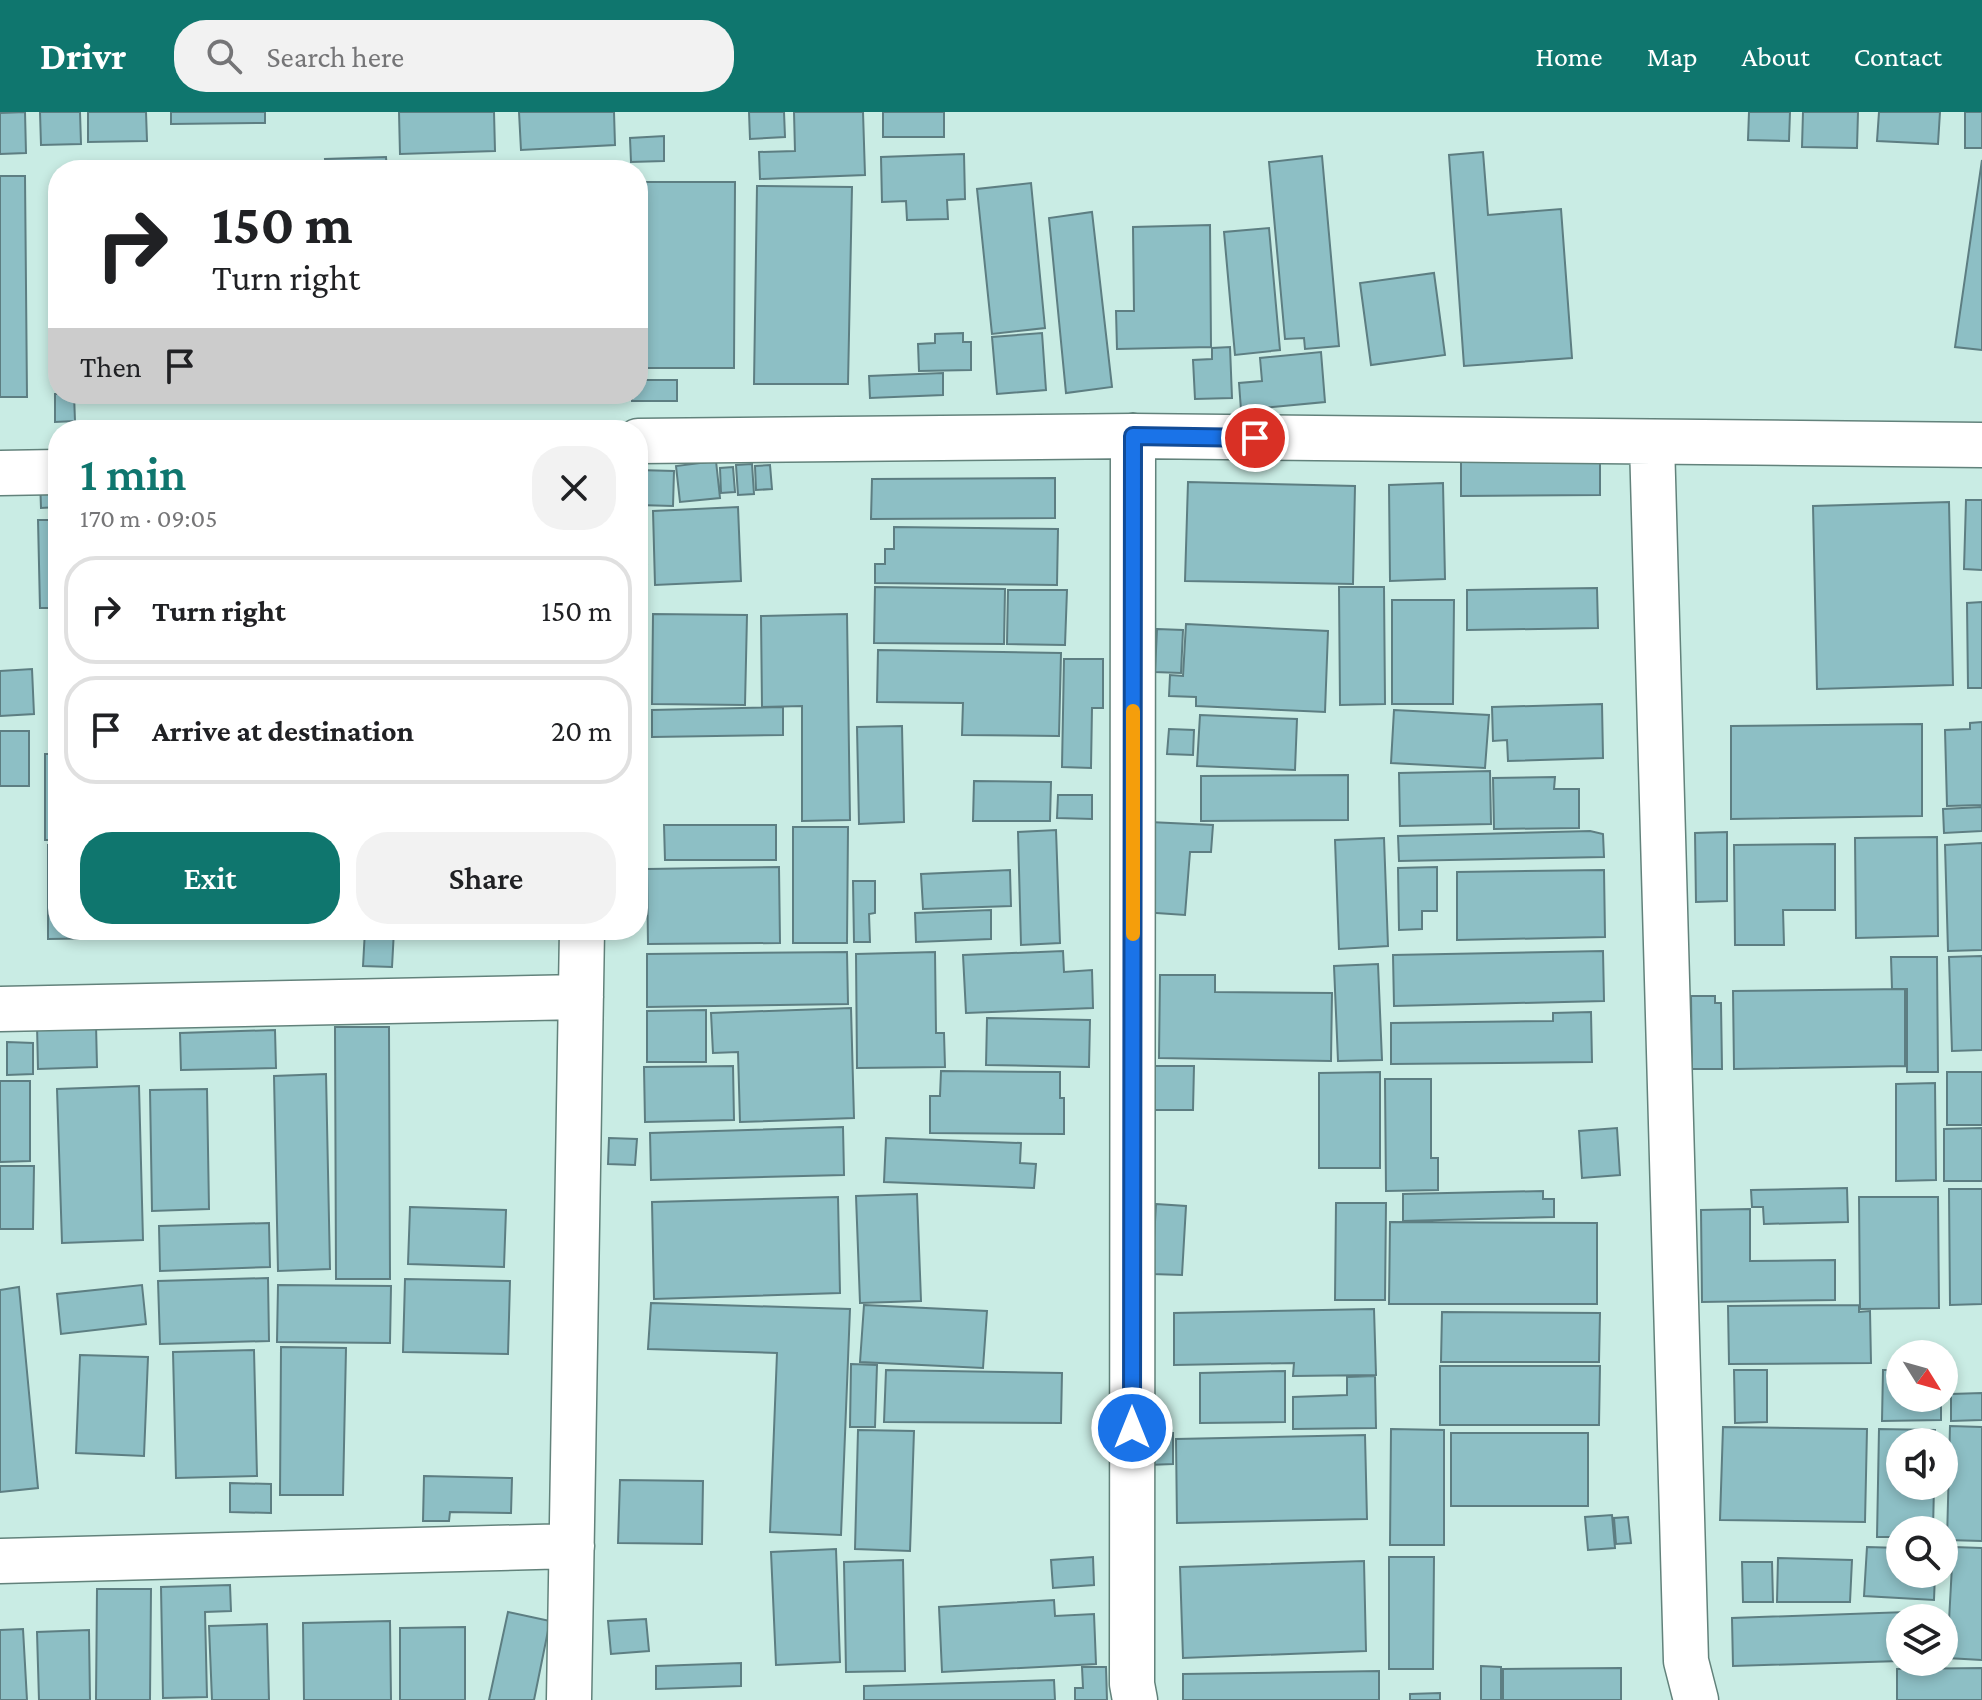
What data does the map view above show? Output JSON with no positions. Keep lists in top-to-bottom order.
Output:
{
  "north": "bottom right",
  "page": {
    "header": "Drivr",
    "search": "Search here",
    "nav": [
      "Home",
      "Map",
      "About",
      "Contact"
    ],
    "turn": ["150 m", "Turn right"],
    "then": "Then",
    "heading": ["1 min", "170 m · 09:05"],
    "list": [
      {
        "name": "Turn right",
        "value": "150 m"
      },
      {
        "name": "Arrive at destination",
        "value": "20 m"
      }
    ],
    "buttons": ["Exit", "Share"]
  }
}
